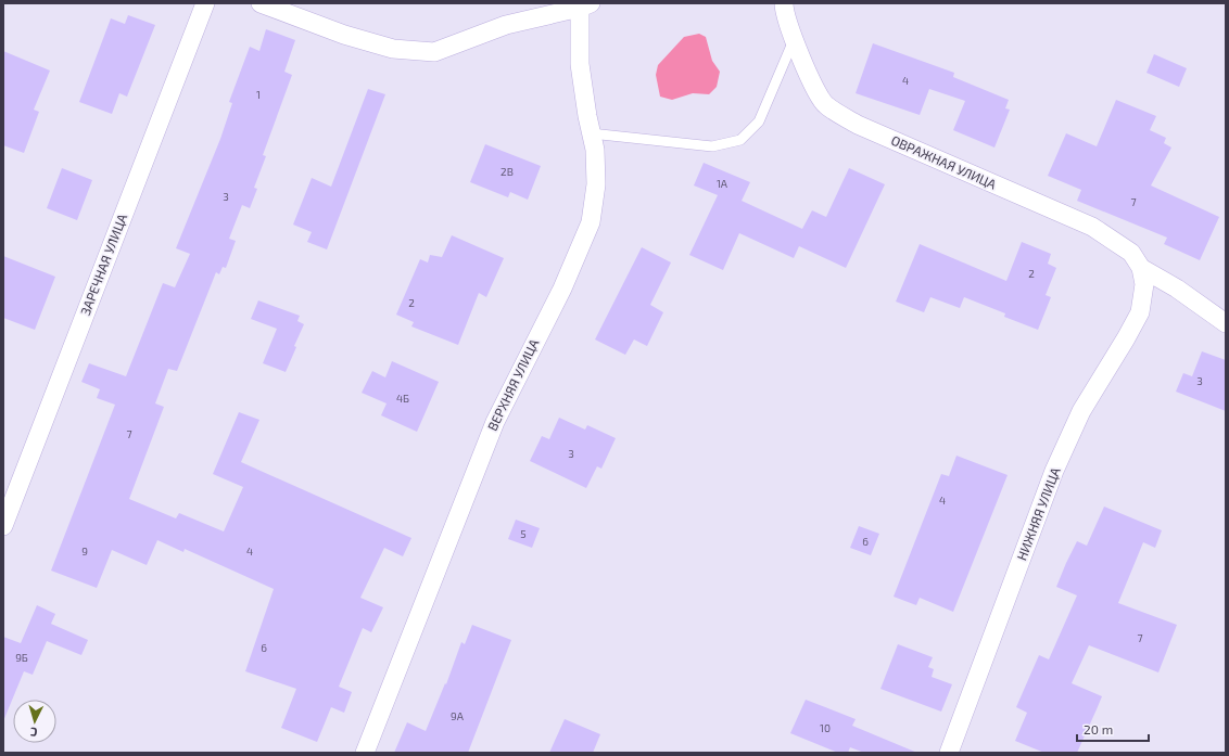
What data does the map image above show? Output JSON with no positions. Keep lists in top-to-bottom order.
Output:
{
  "streets": {
    "street": [
      "ОВРАЖНАЯ УЛИЦА",
      "ЗАРЕЧНАЯ УЛИЦА",
      "ВЕРХНЯЯ УЛИЦА",
      "НИЖНЯЯ УЛИЦА"
    ]
  },
  "crossings": [
    ["ОВРАЖНАЯ УЛИЦА", "НИЖНЯЯ УЛИЦА"]
  ],
  "house_numbers": [
    "4",
    "1",
    "2В",
    "1А",
    "3",
    "7",
    "2",
    "2",
    "3",
    "4Б",
    "7",
    "3",
    "4",
    "5",
    "6",
    "9",
    "4",
    "7",
    "6",
    "9Б",
    "9А",
    "10"
  ],
  "scale_bar": "20 m",
  "north": "bottom"
}
